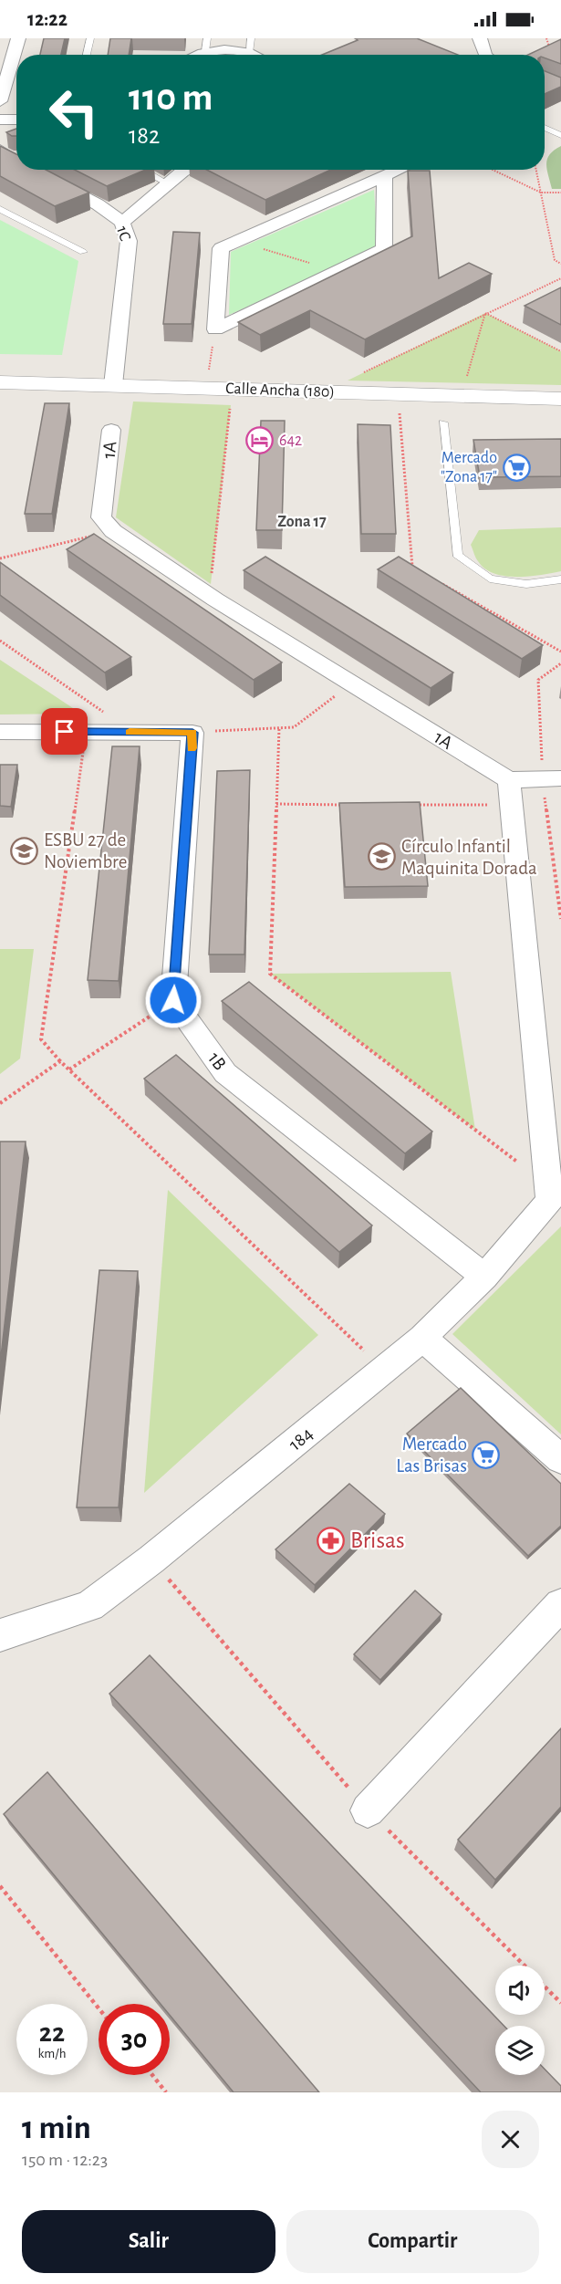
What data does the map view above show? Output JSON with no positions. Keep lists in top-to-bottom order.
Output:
{
  "streets": {
    "street": [
      "1C",
      "Calle Ancha (180)",
      "1A",
      "1B",
      "184"
    ]
  },
  "crossings": [
    ["1C", "Calle Ancha (180)"],
    ["1B", "184"]
  ],
  "districts": ["Zona 17"],
  "places": {
    "hotel": ["642"],
    "supermarket": ["Mercado \"Zona 17\"", "Mercado Las Brisas"],
    "school or university": ["ESBU 27 de Noviembre", "Círculo Infantil Maquinita Dorada"],
    "pharmacy": ["Brisas"]
  },
  "page": {
    "status": "12:22",
    "turn": ["110 m", "182"],
    "speed": "22 km/h",
    "limit": "30",
    "heading": ["1 min", "150 m · 12:23"],
    "buttons": ["Salir", "Compartir"]
  }
}
